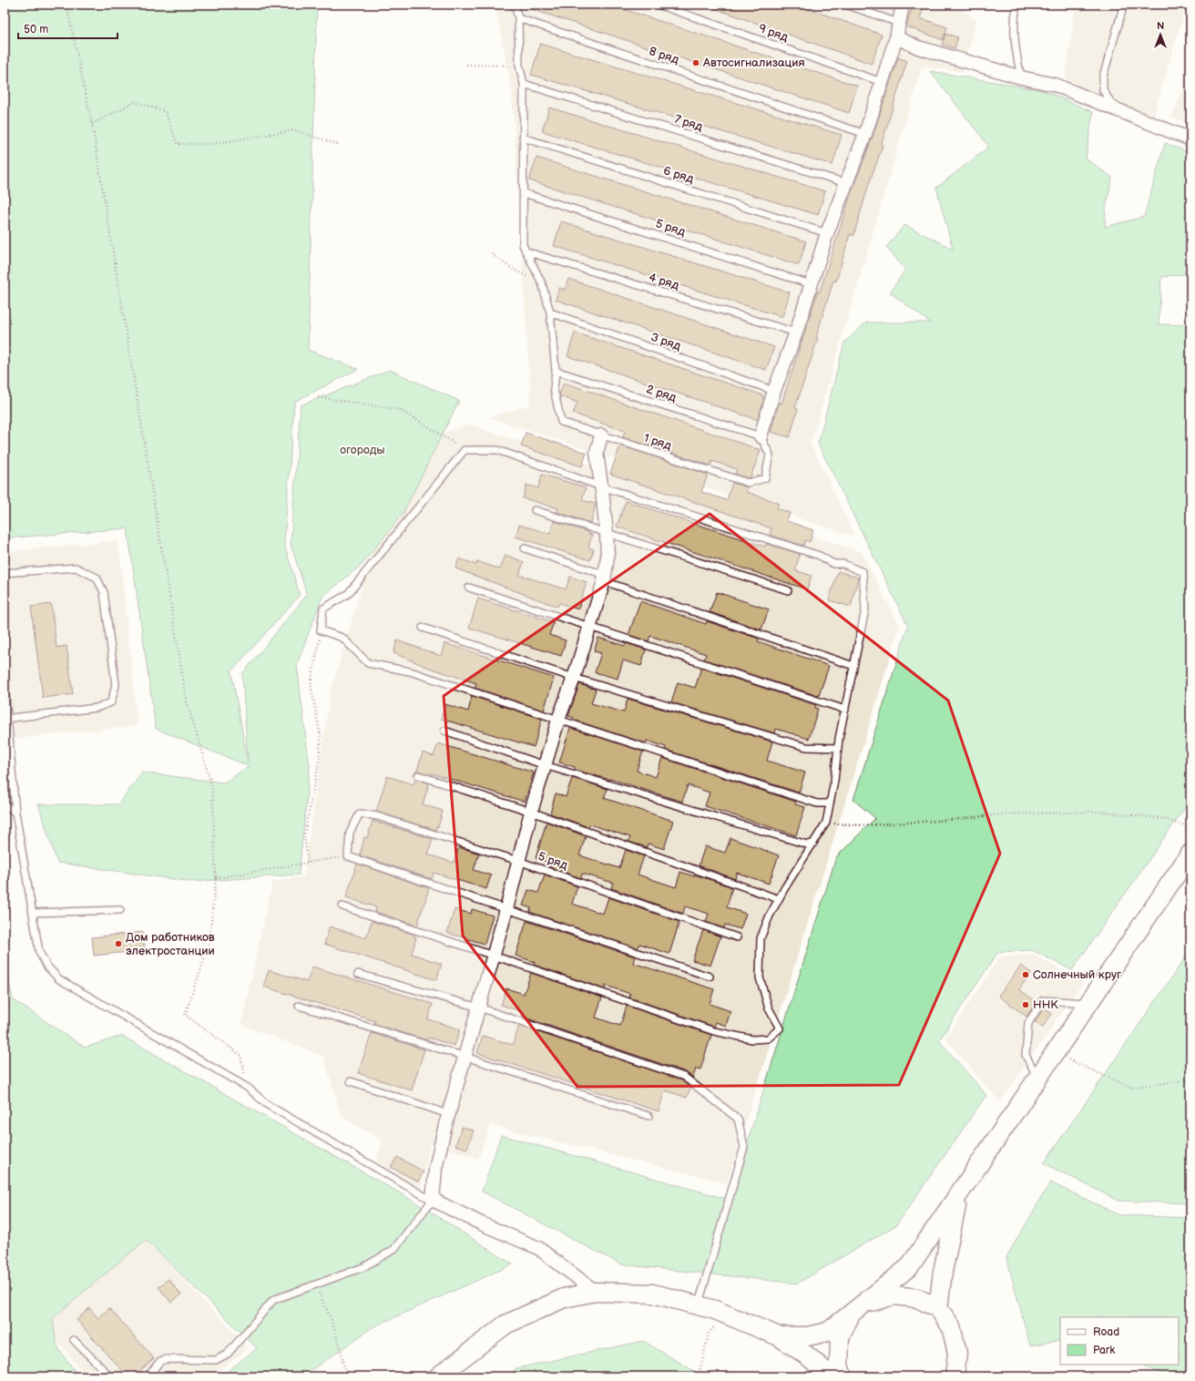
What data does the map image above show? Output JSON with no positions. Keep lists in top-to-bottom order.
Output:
{
  "streets": {
    "lane": [
      "9 ряд",
      "8 ряд",
      "7 ряд",
      "6 ряд",
      "5 ряд",
      "4 ряд",
      "3 ряд",
      "2 ряд",
      "1 ряд"
    ]
  },
  "crossings": [
    ["2 ряд", "1 ряд"]
  ],
  "parks": ["огороды"],
  "places": [
    "Автосигнализация",
    "Дом работников электростанции",
    "Солнечный круг",
    "ННК"
  ],
  "legend": ["Road", "Park"],
  "scale_bar": "50 m",
  "north": "top"
}
